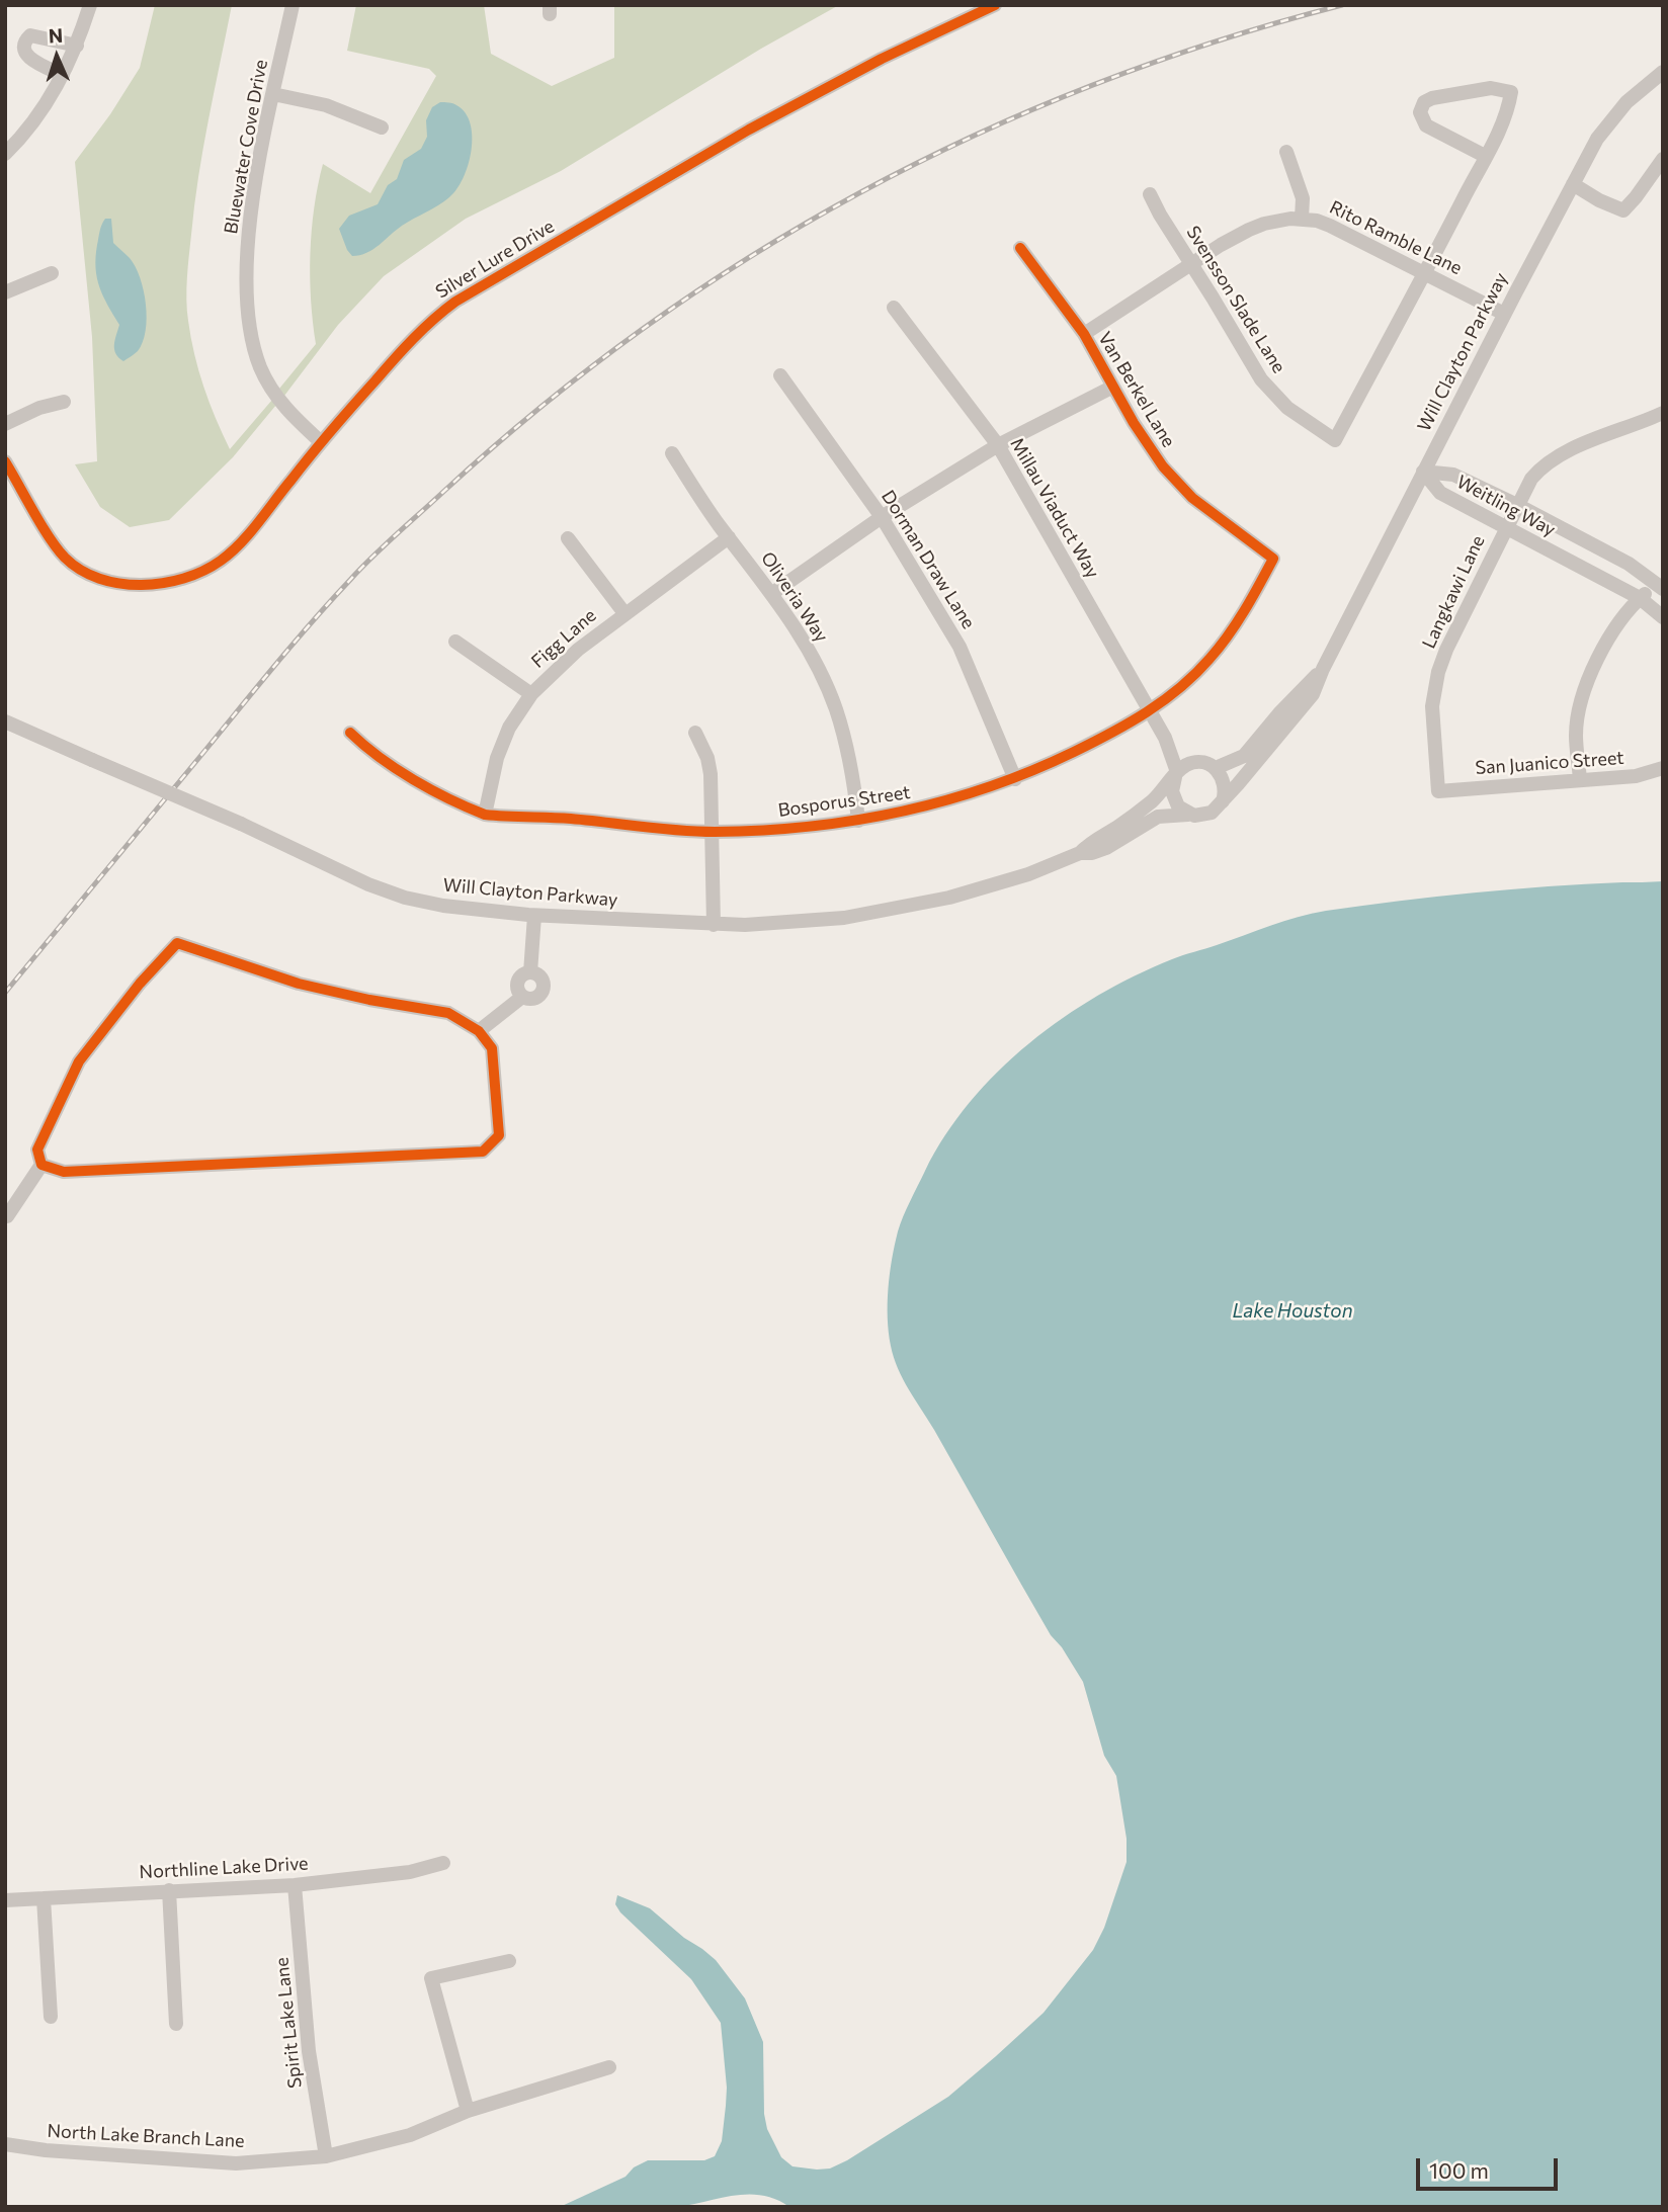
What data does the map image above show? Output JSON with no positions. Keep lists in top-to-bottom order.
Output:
{
  "streets": {
    "street": [
      "Bluewater Cove Drive",
      "Rito Ramble Lane",
      "Silver Lure Drive",
      "Svensson Slade Lane",
      "Will Clayton Parkway",
      "Van Berkel Lane",
      "Weitling Way",
      "Millau Viaduct Way",
      "Dorman Draw Lane",
      "Langkawi Lane",
      "Oliveria Way",
      "Figg Lane",
      "San Juanico Street",
      "Bosporus Street",
      "Northline Lake Drive",
      "Spirit Lake Lane",
      "North Lake Branch Lane"
    ]
  },
  "crossings": [
    ["Bluewater Cove Drive", "Silver Lure Drive"],
    ["Rito Ramble Lane", "Svensson Slade Lane"],
    ["Rito Ramble Lane", "Will Clayton Parkway"],
    ["Rito Ramble Lane", "Van Berkel Lane"],
    ["Will Clayton Parkway", "Weitling Way"],
    ["Will Clayton Parkway", "Millau Viaduct Way"],
    ["Van Berkel Lane", "Bosporus Street"],
    ["Weitling Way", "Langkawi Lane"],
    ["Millau Viaduct Way", "Bosporus Street"],
    ["Dorman Draw Lane", "Bosporus Street"],
    ["Langkawi Lane", "San Juanico Street"],
    ["Oliveria Way", "Figg Lane"],
    ["Oliveria Way", "Bosporus Street"],
    ["Figg Lane", "Bosporus Street"],
    ["Northline Lake Drive", "Spirit Lake Lane"],
    ["Spirit Lake Lane", "North Lake Branch Lane"]
  ],
  "water": ["Lake Houston"],
  "scale_bar": "100 m",
  "north": "top"
}
